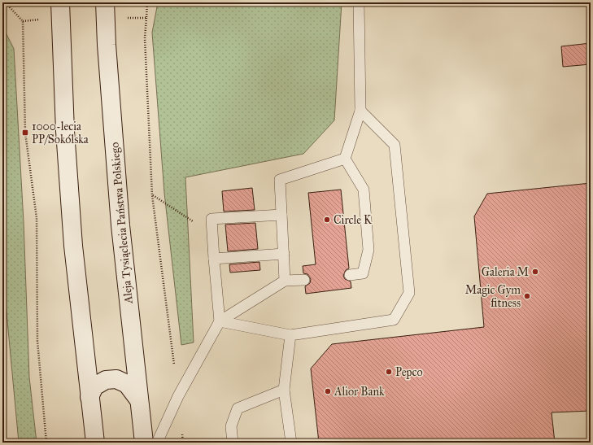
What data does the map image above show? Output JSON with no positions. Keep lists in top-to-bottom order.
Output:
{
  "streets": {
    "main road": ["Aleja Tysiąclecia Państwa Polskiego"]
  },
  "places": {
    "transit": ["1000-lecia PP/Sokólska"],
    "other": [
      "Circle K",
      "Galeria M",
      "Magic Gym fitness",
      "Pepco",
      "Alior Bank"
    ]
  }
}
